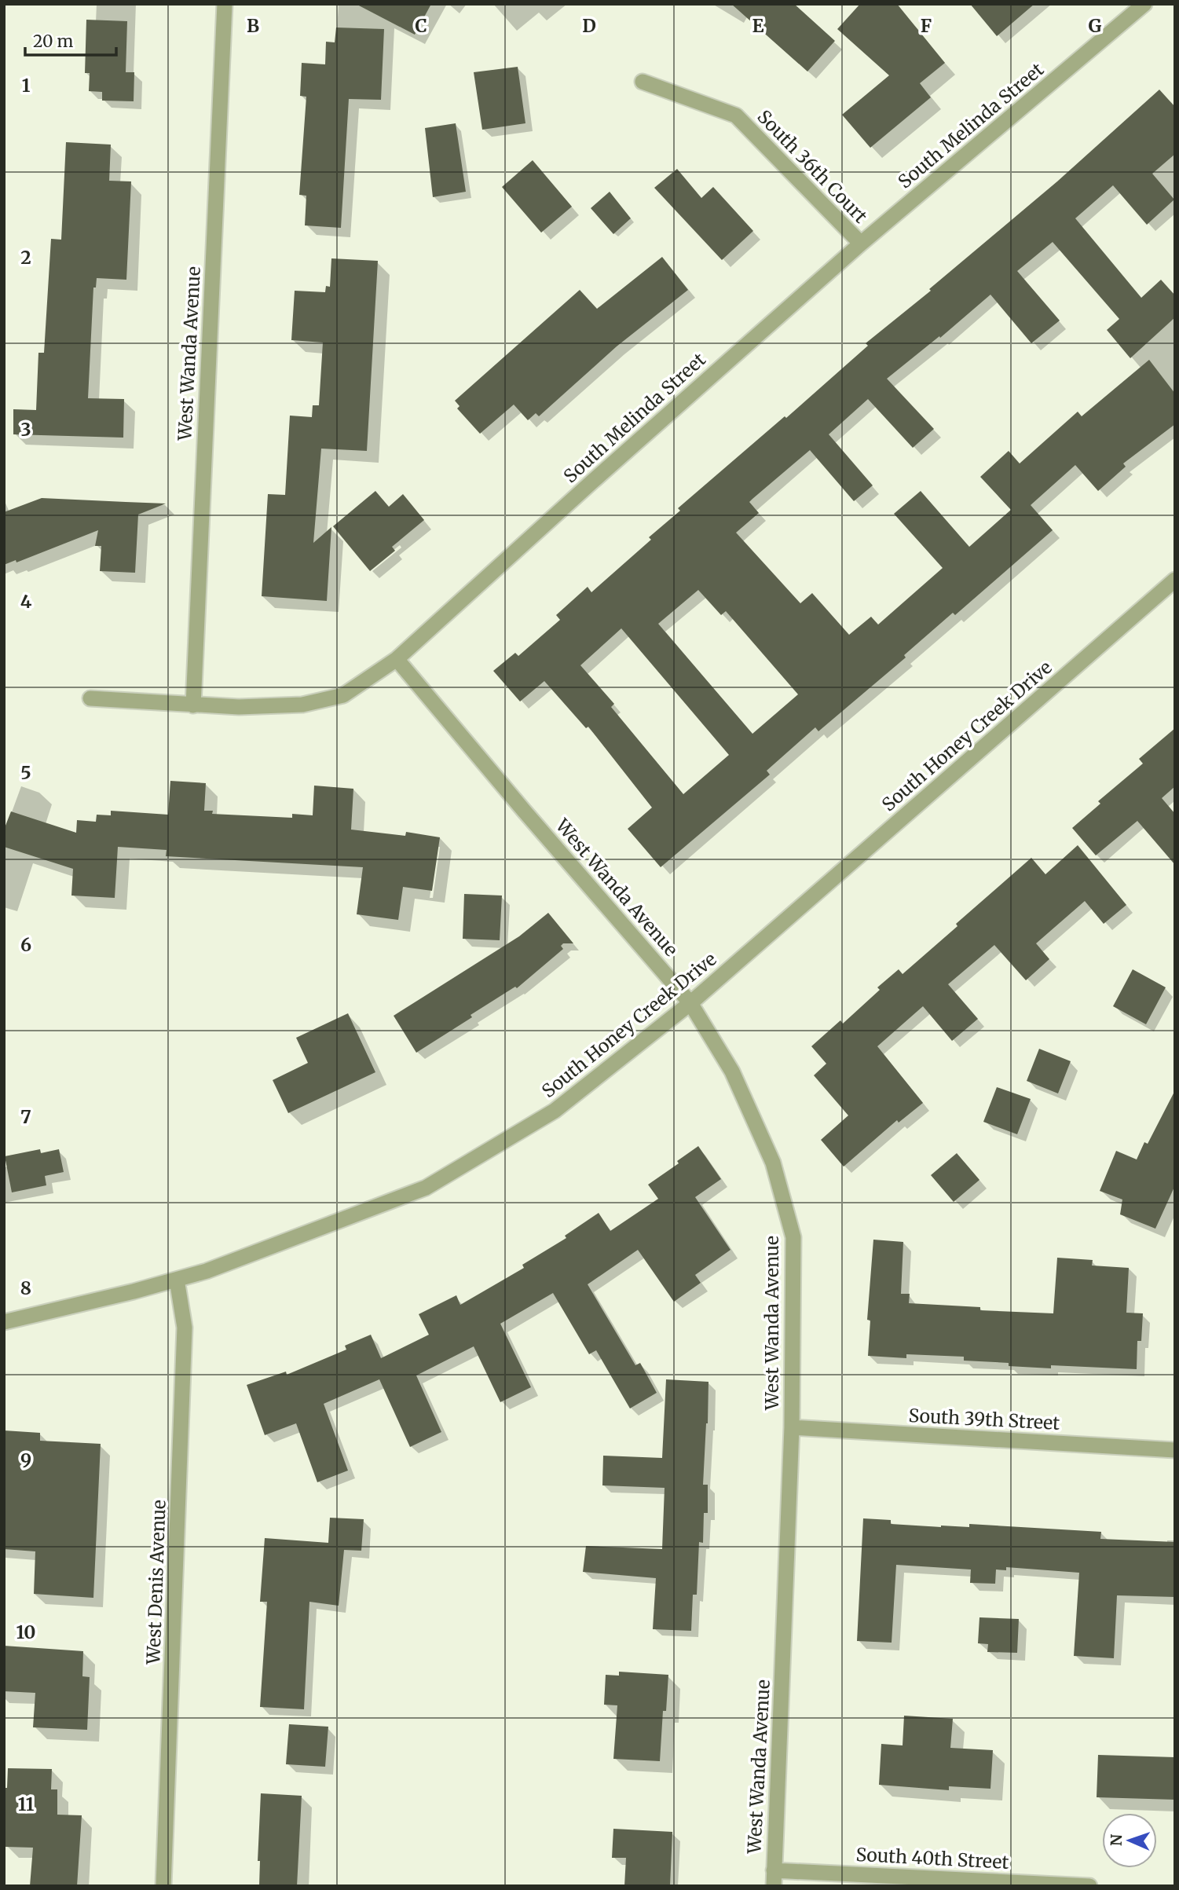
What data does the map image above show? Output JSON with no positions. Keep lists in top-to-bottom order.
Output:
{
  "streets": {
    "street": [
      "South Melinda Street",
      "South 36th Court",
      "West Wanda Avenue",
      "South Honey Creek Drive",
      "South 39th Street",
      "West Denis Avenue",
      "South 40th Street"
    ]
  },
  "crossings": [
    ["South Melinda Street", "South 36th Court"],
    ["South Melinda Street", "West Wanda Avenue"],
    ["West Wanda Avenue", "South Honey Creek Drive"],
    ["West Wanda Avenue", "South 39th Street"],
    ["West Wanda Avenue", "South 40th Street"],
    ["South Honey Creek Drive", "West Denis Avenue"]
  ],
  "scale_bar": "20 m",
  "north": "left",
  "grid": {
    "columns": [
      "B",
      "C",
      "D",
      "E",
      "F",
      "G"
    ],
    "rows": [
      "1",
      "2",
      "3",
      "4",
      "5",
      "6",
      "7",
      "8",
      "9",
      "10",
      "11"
    ]
  }
}
